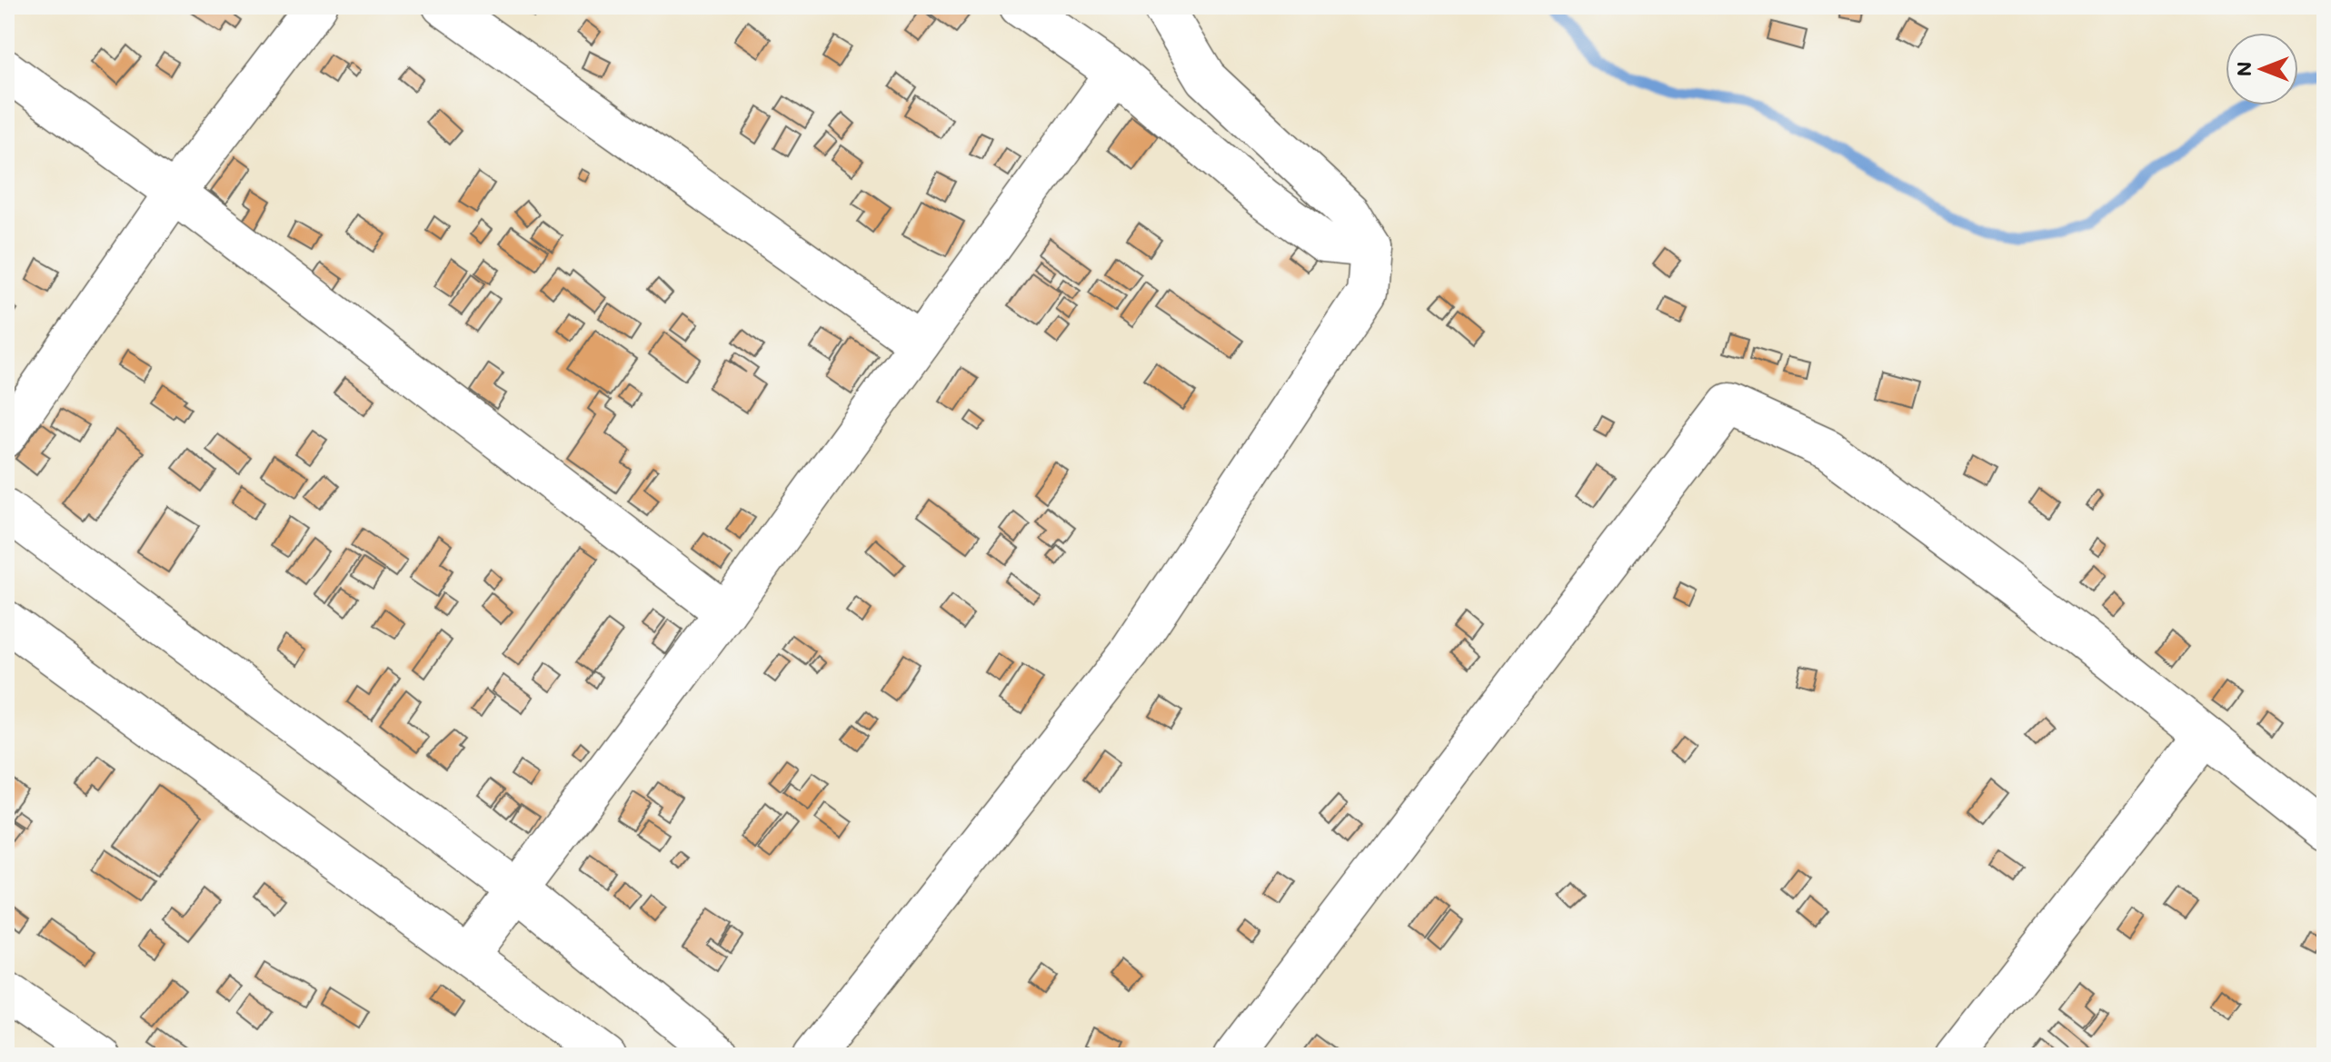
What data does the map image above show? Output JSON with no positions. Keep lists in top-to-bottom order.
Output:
{
  "north": "left"
}
